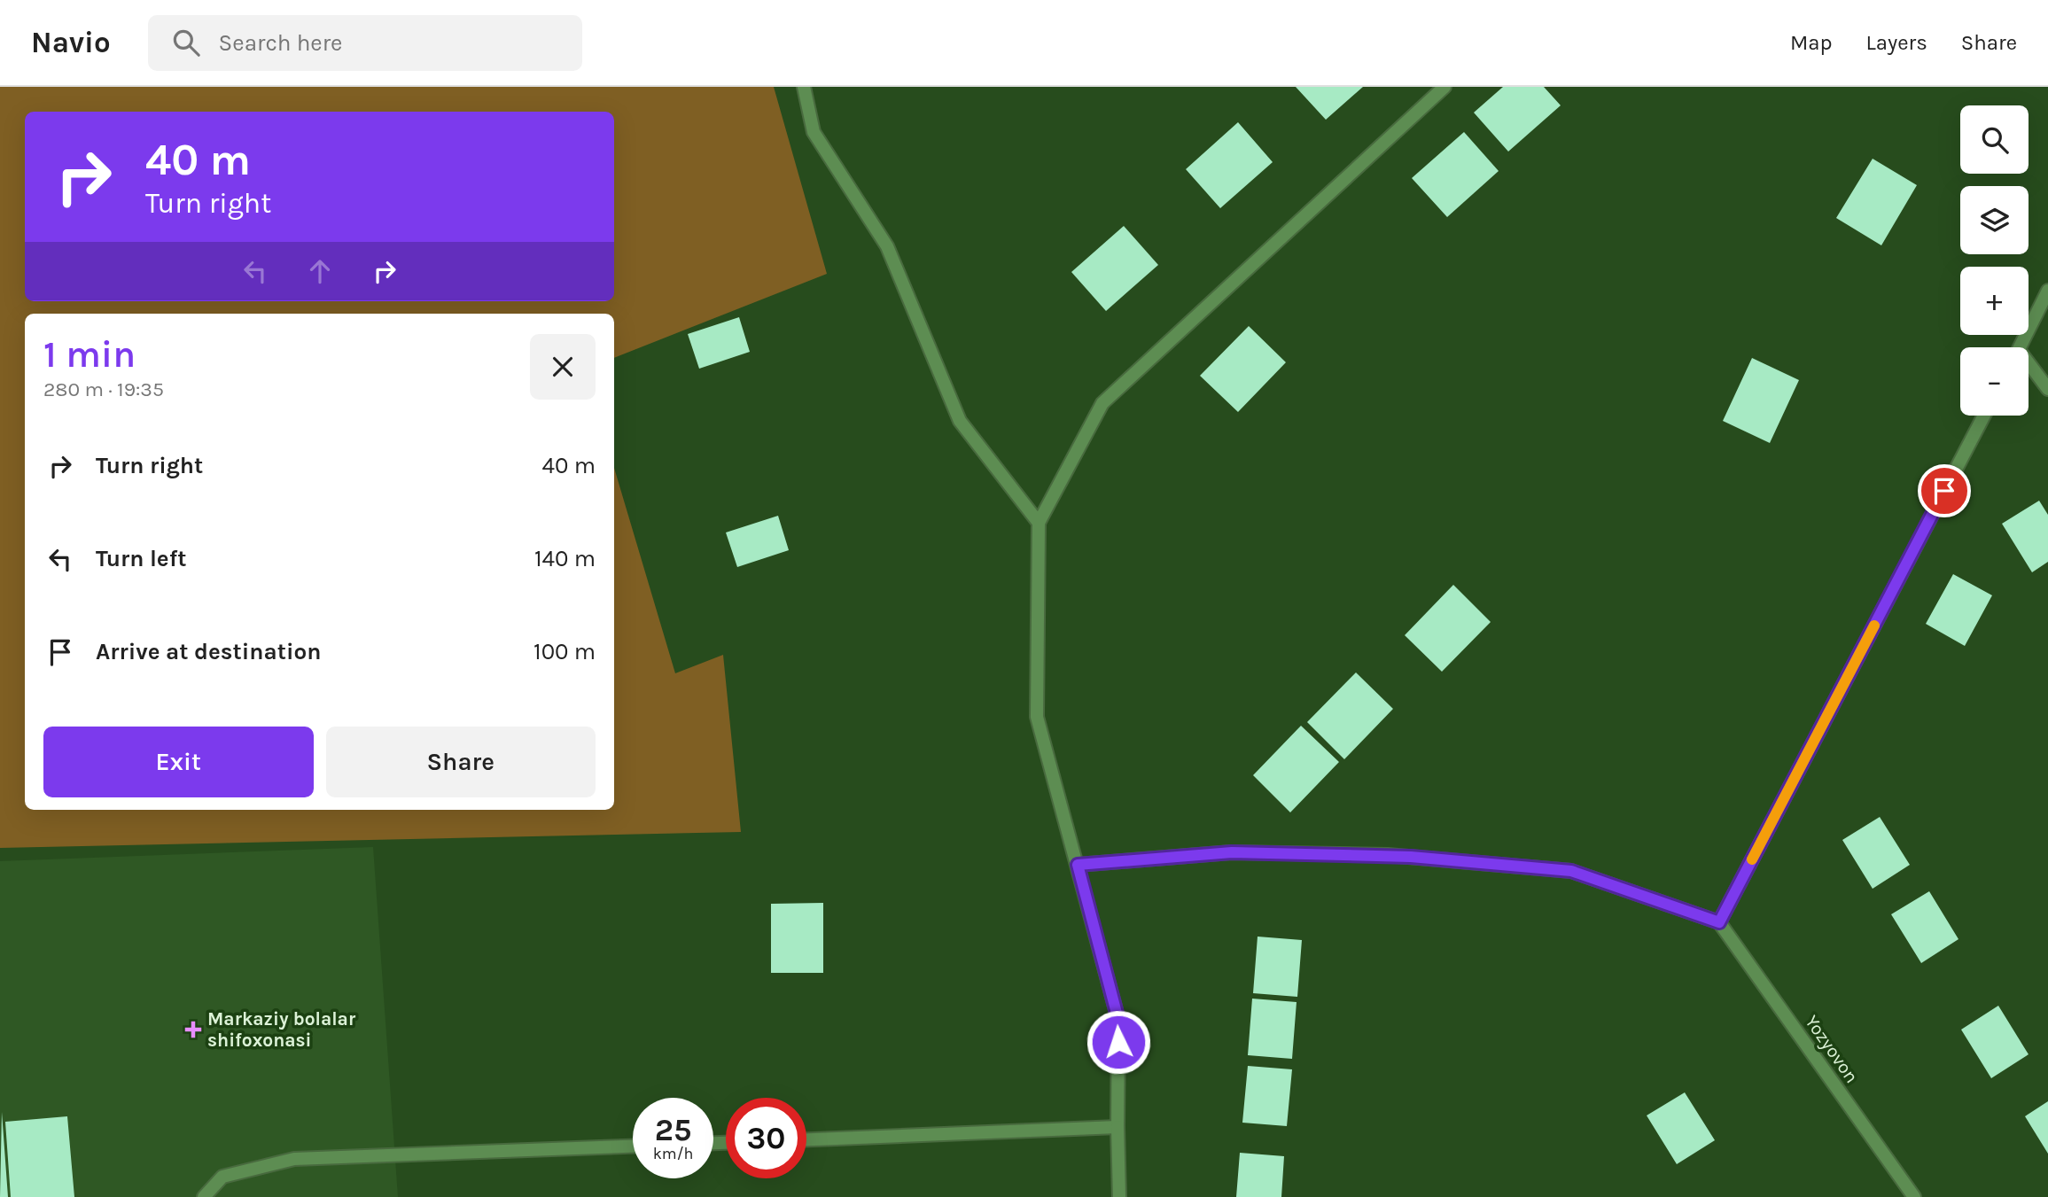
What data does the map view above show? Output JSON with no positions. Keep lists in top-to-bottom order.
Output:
{
  "streets": {
    "street": ["Yozyovon"]
  },
  "places": {
    "health": ["Markaziy bolalar shifoxonasi"]
  },
  "page": {
    "header": "Navio",
    "search": "Search here",
    "nav": ["Map", "Layers", "Share"],
    "map_buttons": ["+", "−"],
    "turn": ["40 m", "Turn right"],
    "heading": ["1 min", "280 m · 19:35"],
    "list": [
      {
        "name": "Turn right",
        "value": "40 m"
      },
      {
        "name": "Turn left",
        "value": "140 m"
      },
      {
        "name": "Arrive at destination",
        "value": "100 m"
      }
    ],
    "buttons": ["Exit", "Share"],
    "speed": "25 km/h",
    "limit": "30"
  }
}
